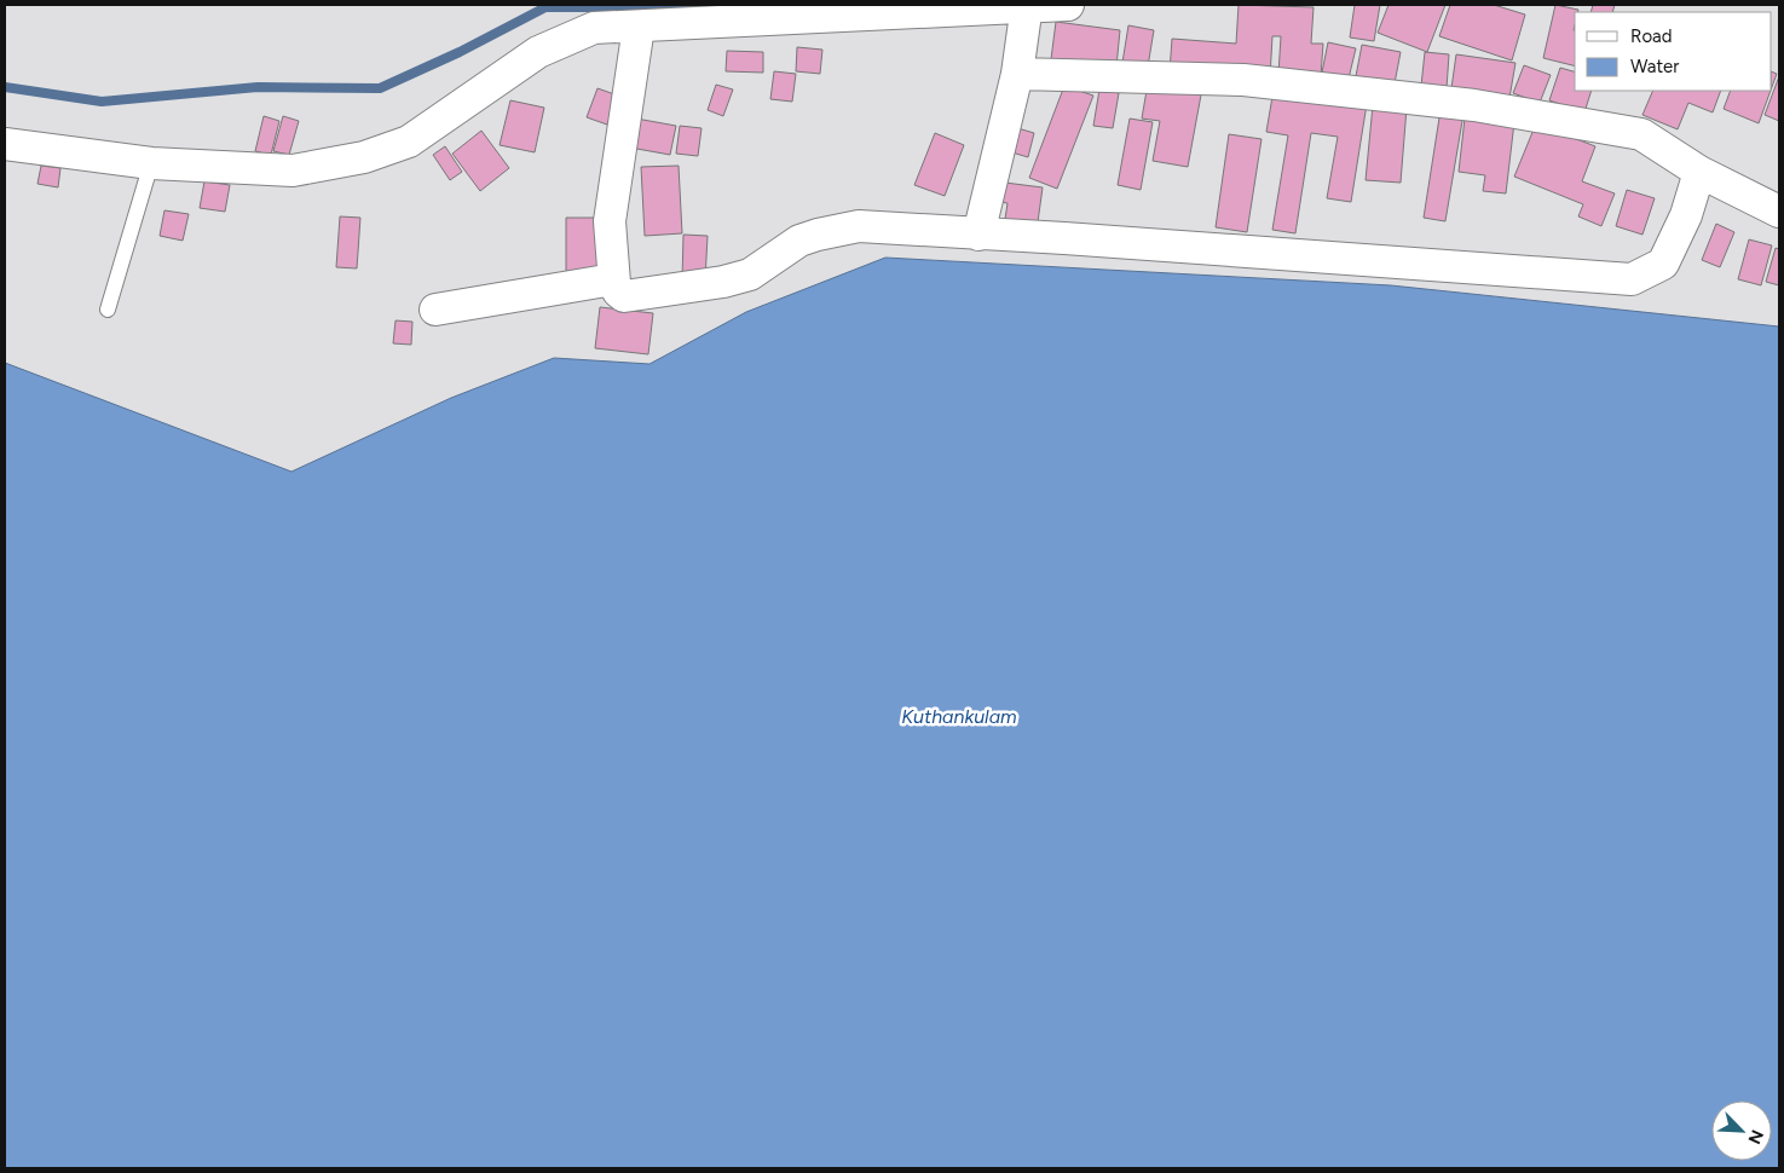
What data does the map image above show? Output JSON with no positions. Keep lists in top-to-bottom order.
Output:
{
  "water": ["Kuthankulam"],
  "legend": ["Road", "Water"],
  "north": "bottom right"
}
